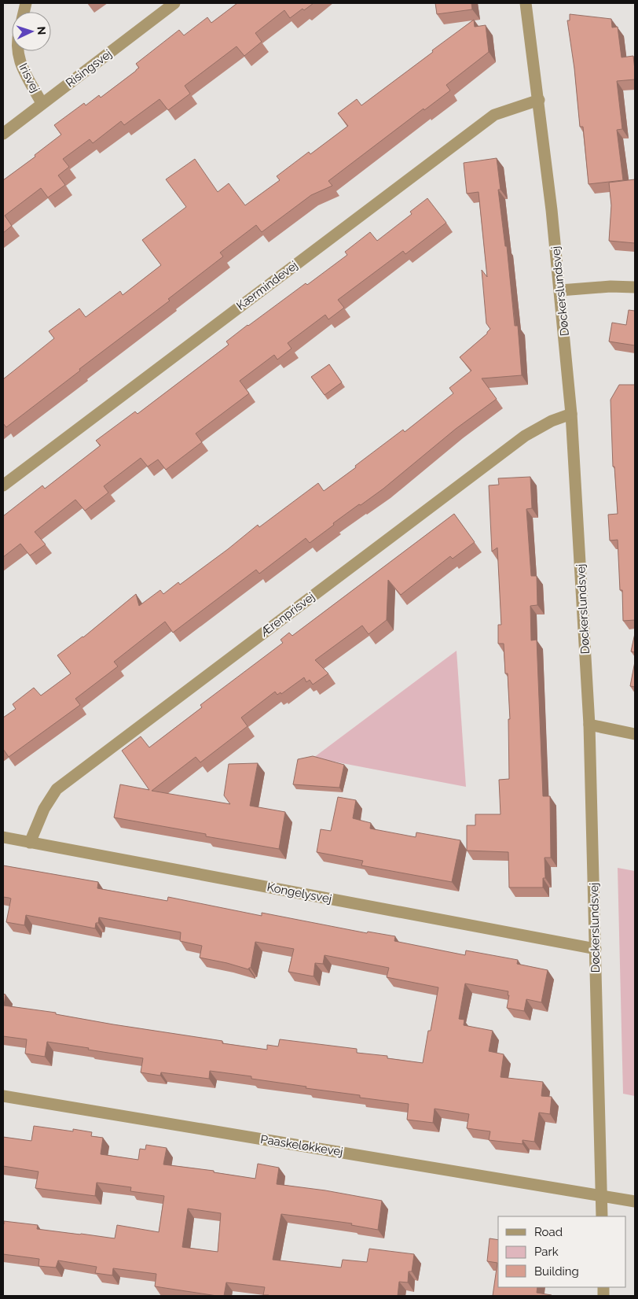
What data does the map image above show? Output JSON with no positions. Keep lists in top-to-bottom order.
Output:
{
  "streets": {
    "street": [
      "Risingsvej",
      "Irisvej",
      "Kærmindevej",
      "Døckerslundsvej",
      "Ærenprisvej",
      "Kongelysvej",
      "Paaskeløkkevej"
    ]
  },
  "crossings": [
    ["Risingsvej", "Irisvej"],
    ["Kærmindevej", "Døckerslundsvej"],
    ["Døckerslundsvej", "Ærenprisvej"],
    ["Døckerslundsvej", "Kongelysvej"],
    ["Døckerslundsvej", "Paaskeløkkevej"],
    ["Ærenprisvej", "Kongelysvej"]
  ],
  "legend": ["Road", "Park", "Building"],
  "north": "right"
}
